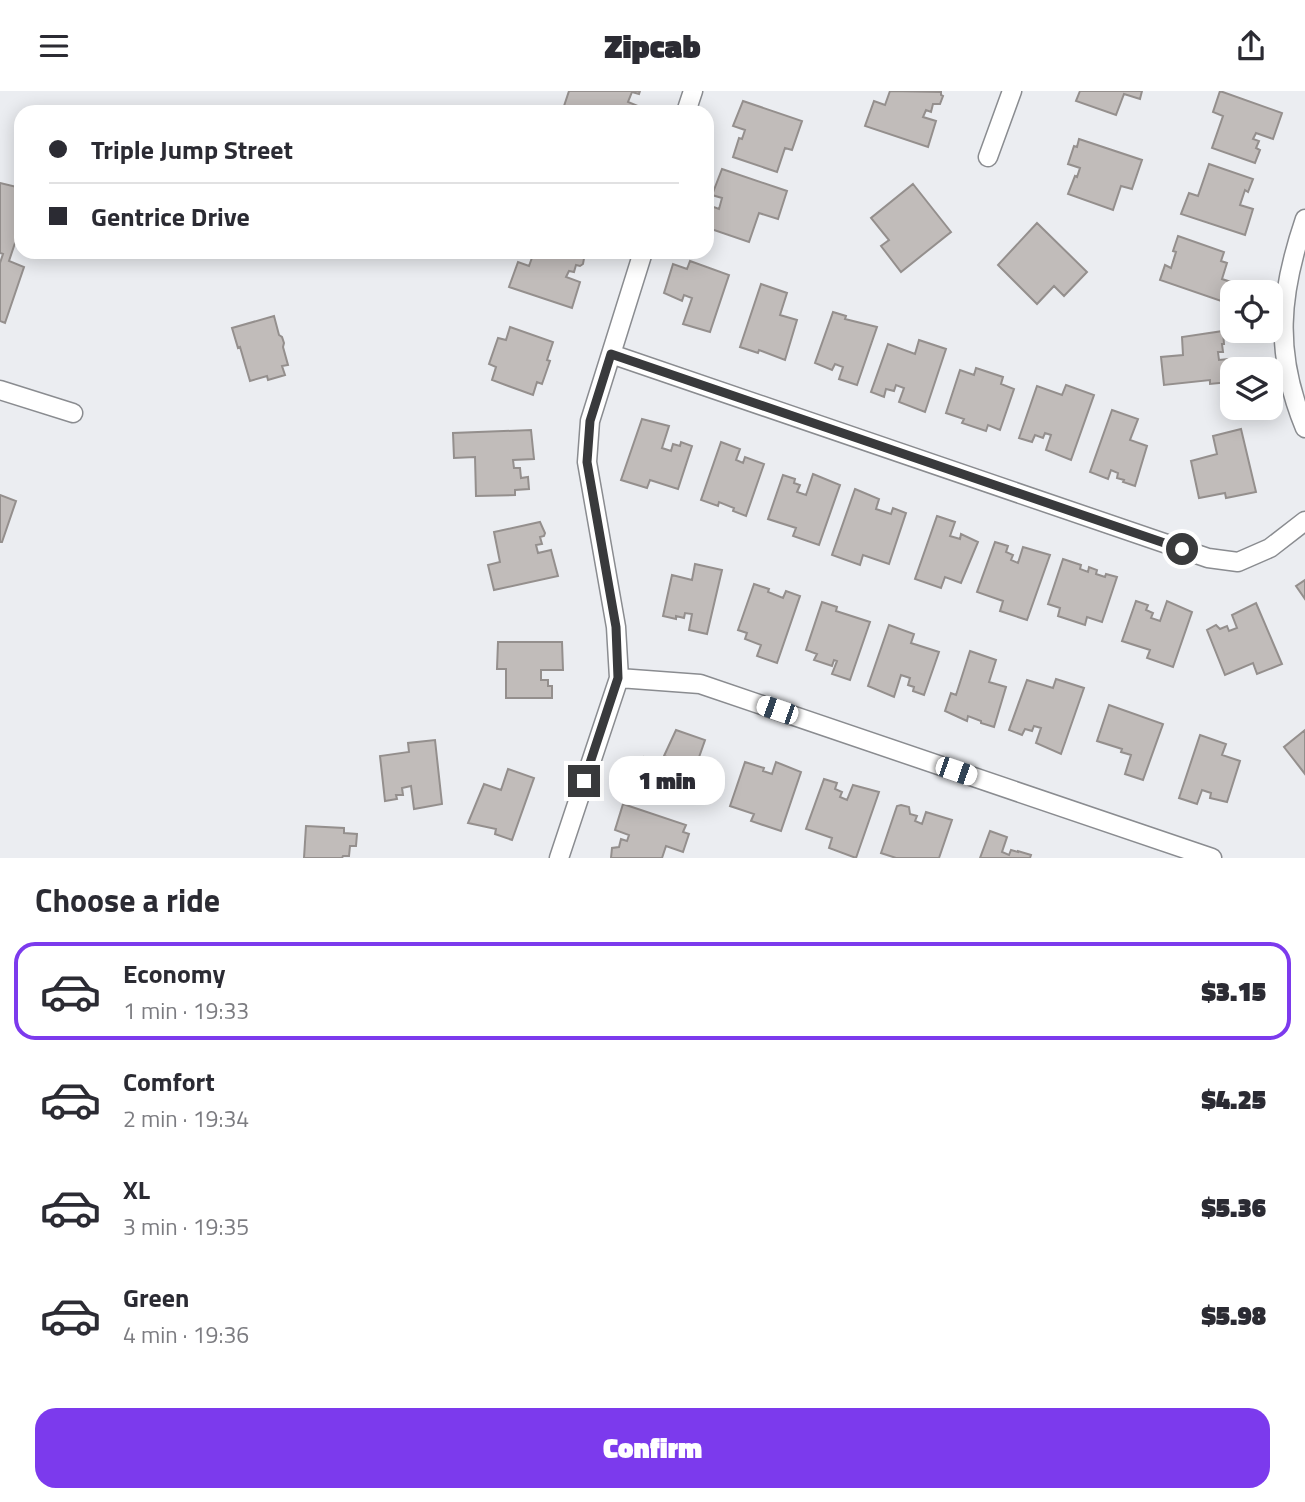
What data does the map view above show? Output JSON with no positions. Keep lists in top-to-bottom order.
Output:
{
  "page": {
    "header": "Zipcab",
    "banner": ["Triple Jump Street", "Gentrice Drive"],
    "bubble": "1 min",
    "heading": "Choose a ride",
    "list": [
      {
        "name": "Economy",
        "note": "1 min · 19:33",
        "value": "$3.15"
      },
      {
        "name": "Comfort",
        "note": "2 min · 19:34",
        "value": "$4.25"
      },
      {
        "name": "XL",
        "note": "3 min · 19:35",
        "value": "$5.36"
      },
      {
        "name": "Green",
        "note": "4 min · 19:36",
        "value": "$5.98"
      }
    ],
    "buttons": "Confirm"
  }
}
